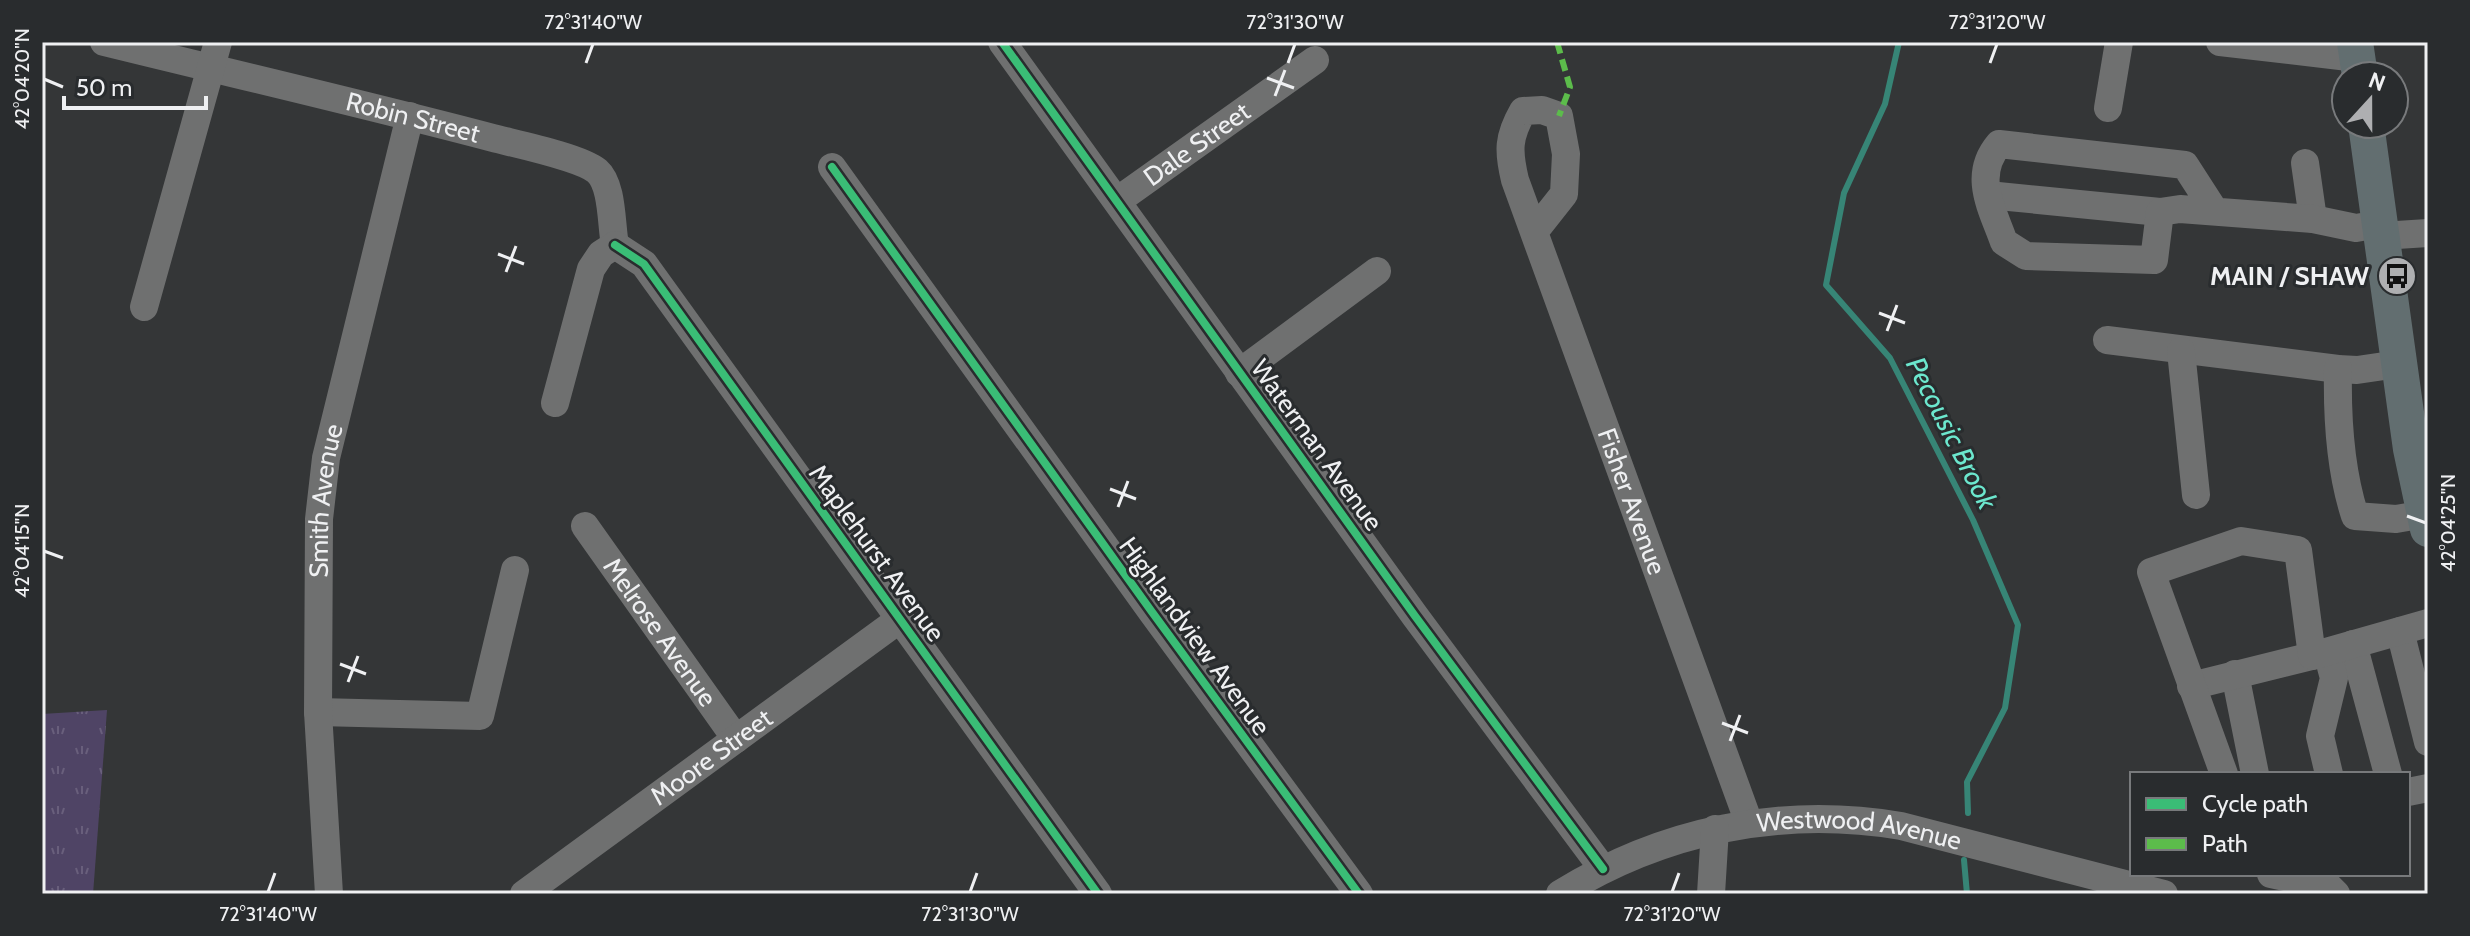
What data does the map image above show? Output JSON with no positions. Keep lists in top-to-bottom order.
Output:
{
  "streets": {
    "street": [
      "Robin Street",
      "Dale Street",
      "Waterman Avenue",
      "Smith Avenue",
      "Fisher Avenue",
      "Maplehurst Avenue",
      "Melrose Avenue",
      "Highlandview Avenue",
      "Moore Street",
      "Westwood Avenue"
    ]
  },
  "crossings": [
    ["Robin Street", "Smith Avenue"],
    ["Robin Street", "Maplehurst Avenue"],
    ["Dale Street", "Waterman Avenue"],
    ["Waterman Avenue", "Westwood Avenue"],
    ["Fisher Avenue", "Westwood Avenue"],
    ["Maplehurst Avenue", "Moore Street"],
    ["Melrose Avenue", "Moore Street"]
  ],
  "water": ["Pecousic Brook"],
  "places": {
    "bus stop": ["MAIN / SHAW"]
  },
  "legend": ["Cycle path", "Path"],
  "scale_bar": "50 m",
  "north": "top",
  "coordinates": [
    "72°31'40\"W",
    "72°31'30\"W",
    "72°31'20\"W",
    "42°04'20\"N",
    "42°04'25\"N",
    "42°04'15\"N"
  ]
}
